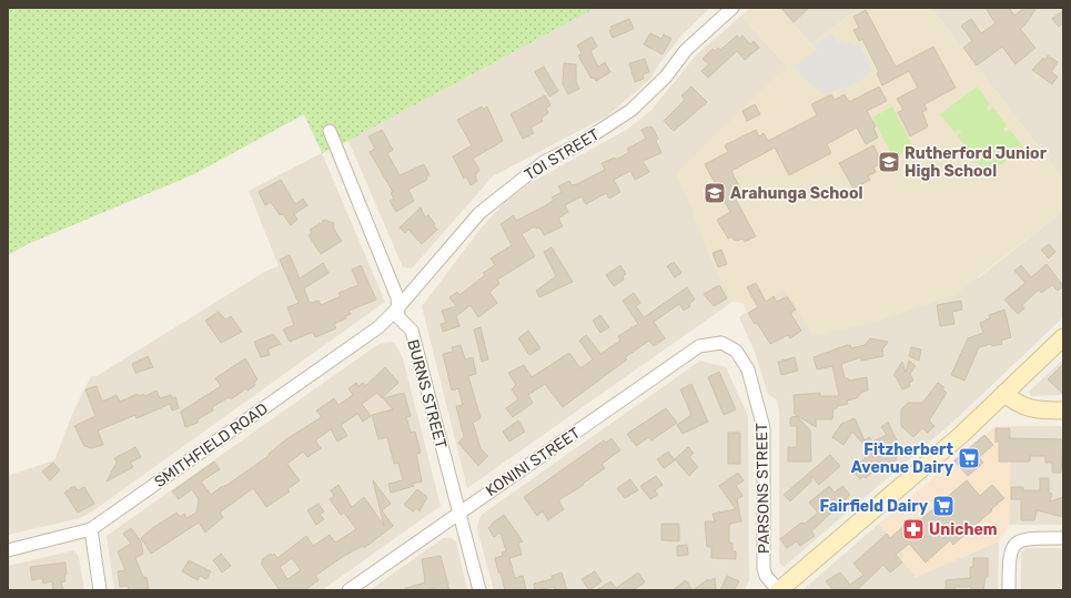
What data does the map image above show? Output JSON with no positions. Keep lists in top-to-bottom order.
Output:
{
  "streets": {
    "street": [
      "TOI STREET",
      "BURNS STREET",
      "SMITHFIELD ROAD",
      "KONINI STREET",
      "PARSONS STREET"
    ]
  },
  "crossings": [
    ["TOI STREET", "BURNS STREET"],
    ["TOI STREET", "SMITHFIELD ROAD"],
    ["BURNS STREET", "SMITHFIELD ROAD"],
    ["BURNS STREET", "KONINI STREET"],
    ["KONINI STREET", "PARSONS STREET"]
  ],
  "places": {
    "school or university": ["Rutherford Junior High School", "Arahunga School"],
    "supermarket": ["Fitzherbert Avenue Dairy", "Fairfield Dairy"],
    "pharmacy": ["Unichem"]
  }
}
